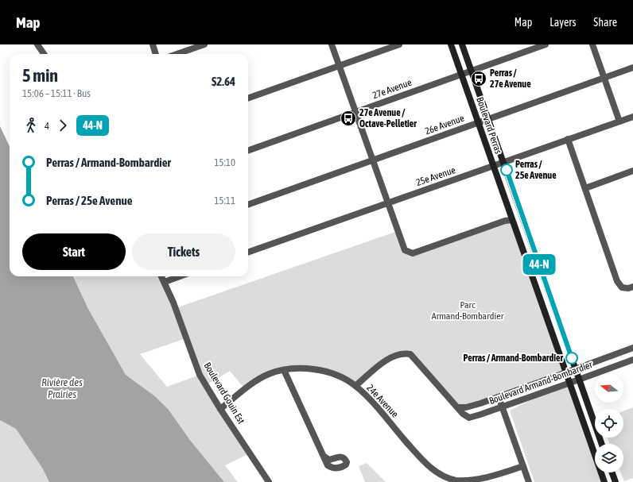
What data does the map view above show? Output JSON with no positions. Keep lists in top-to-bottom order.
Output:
{
  "streets": {
    "main road": ["Boulevard Perras"],
    "street": [
      "27e Avenue",
      "26e Avenue",
      "25e Avenue",
      "Boulevard Armand-Bombardier",
      "Boulevard Gouin Est",
      "24e Avenue"
    ]
  },
  "crossings": [
    ["27e Avenue", "Boulevard Perras"],
    ["26e Avenue", "Boulevard Perras"],
    ["Boulevard Perras", "25e Avenue"],
    ["Boulevard Perras", "Boulevard Armand-Bombardier"],
    ["Boulevard Armand-Bombardier", "24e Avenue"],
    ["Boulevard Gouin Est", "24e Avenue"]
  ],
  "water": ["Rivière des Prairies"],
  "parks": ["Parc Armand-Bombardier"],
  "places": {
    "bus stop": ["Perras / 27e Avenue", "27e Avenue / Octave-Pelletier"],
    "other": ["Perras / 25e Avenue", "Perras / Armand-Bombardier"]
  },
  "lines": ["bus line 44-N"],
  "north": "left",
  "page": {
    "header": "Map",
    "nav": ["Map", "Layers", "Share"],
    "on_map": "44-N",
    "heading": ["5 min", "15:06 – 15:11 · Bus", "$2.64"],
    "legs": ["4", "44-N"],
    "list": [
      {
        "name": "Perras / Armand-Bombardier",
        "value": "15:10"
      },
      {
        "name": "Perras / 25e Avenue",
        "value": "15:11"
      }
    ],
    "buttons": ["Start", "Tickets"]
  }
}
